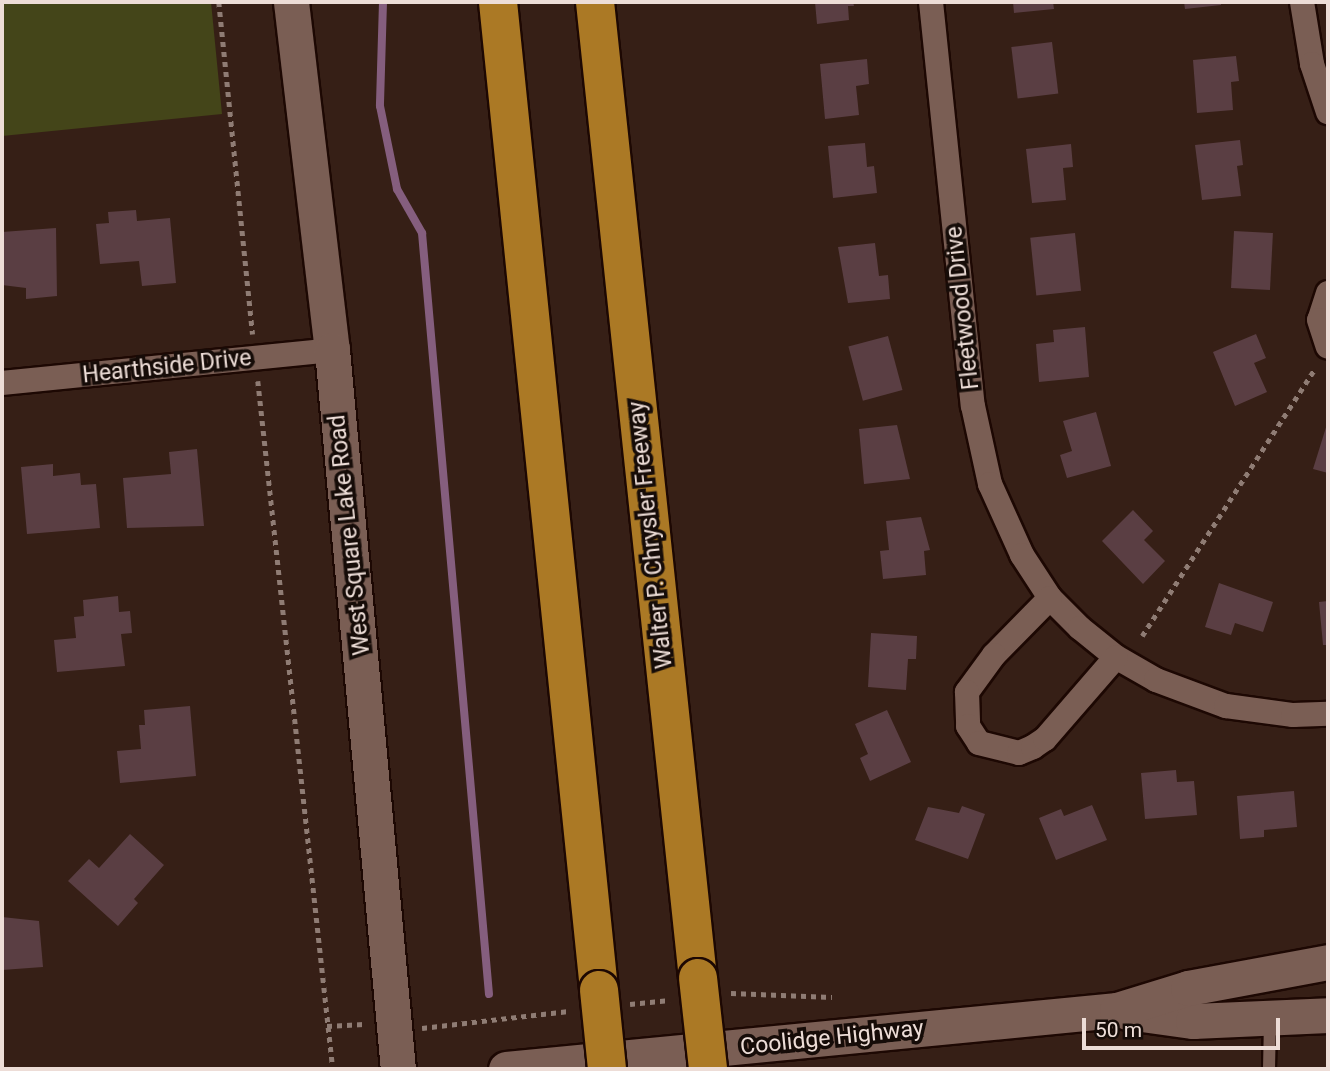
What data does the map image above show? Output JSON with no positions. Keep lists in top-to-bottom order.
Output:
{
  "streets": {
    "highway": ["Walter P. Chrysler Freeway"],
    "main road": ["West Square Lake Road", "Coolidge Highway"],
    "street": ["Fleetwood Drive", "Hearthside Drive"]
  },
  "crossings": [
    ["Hearthside Drive", "West Square Lake Road"]
  ],
  "scale_bar": "50 m"
}
